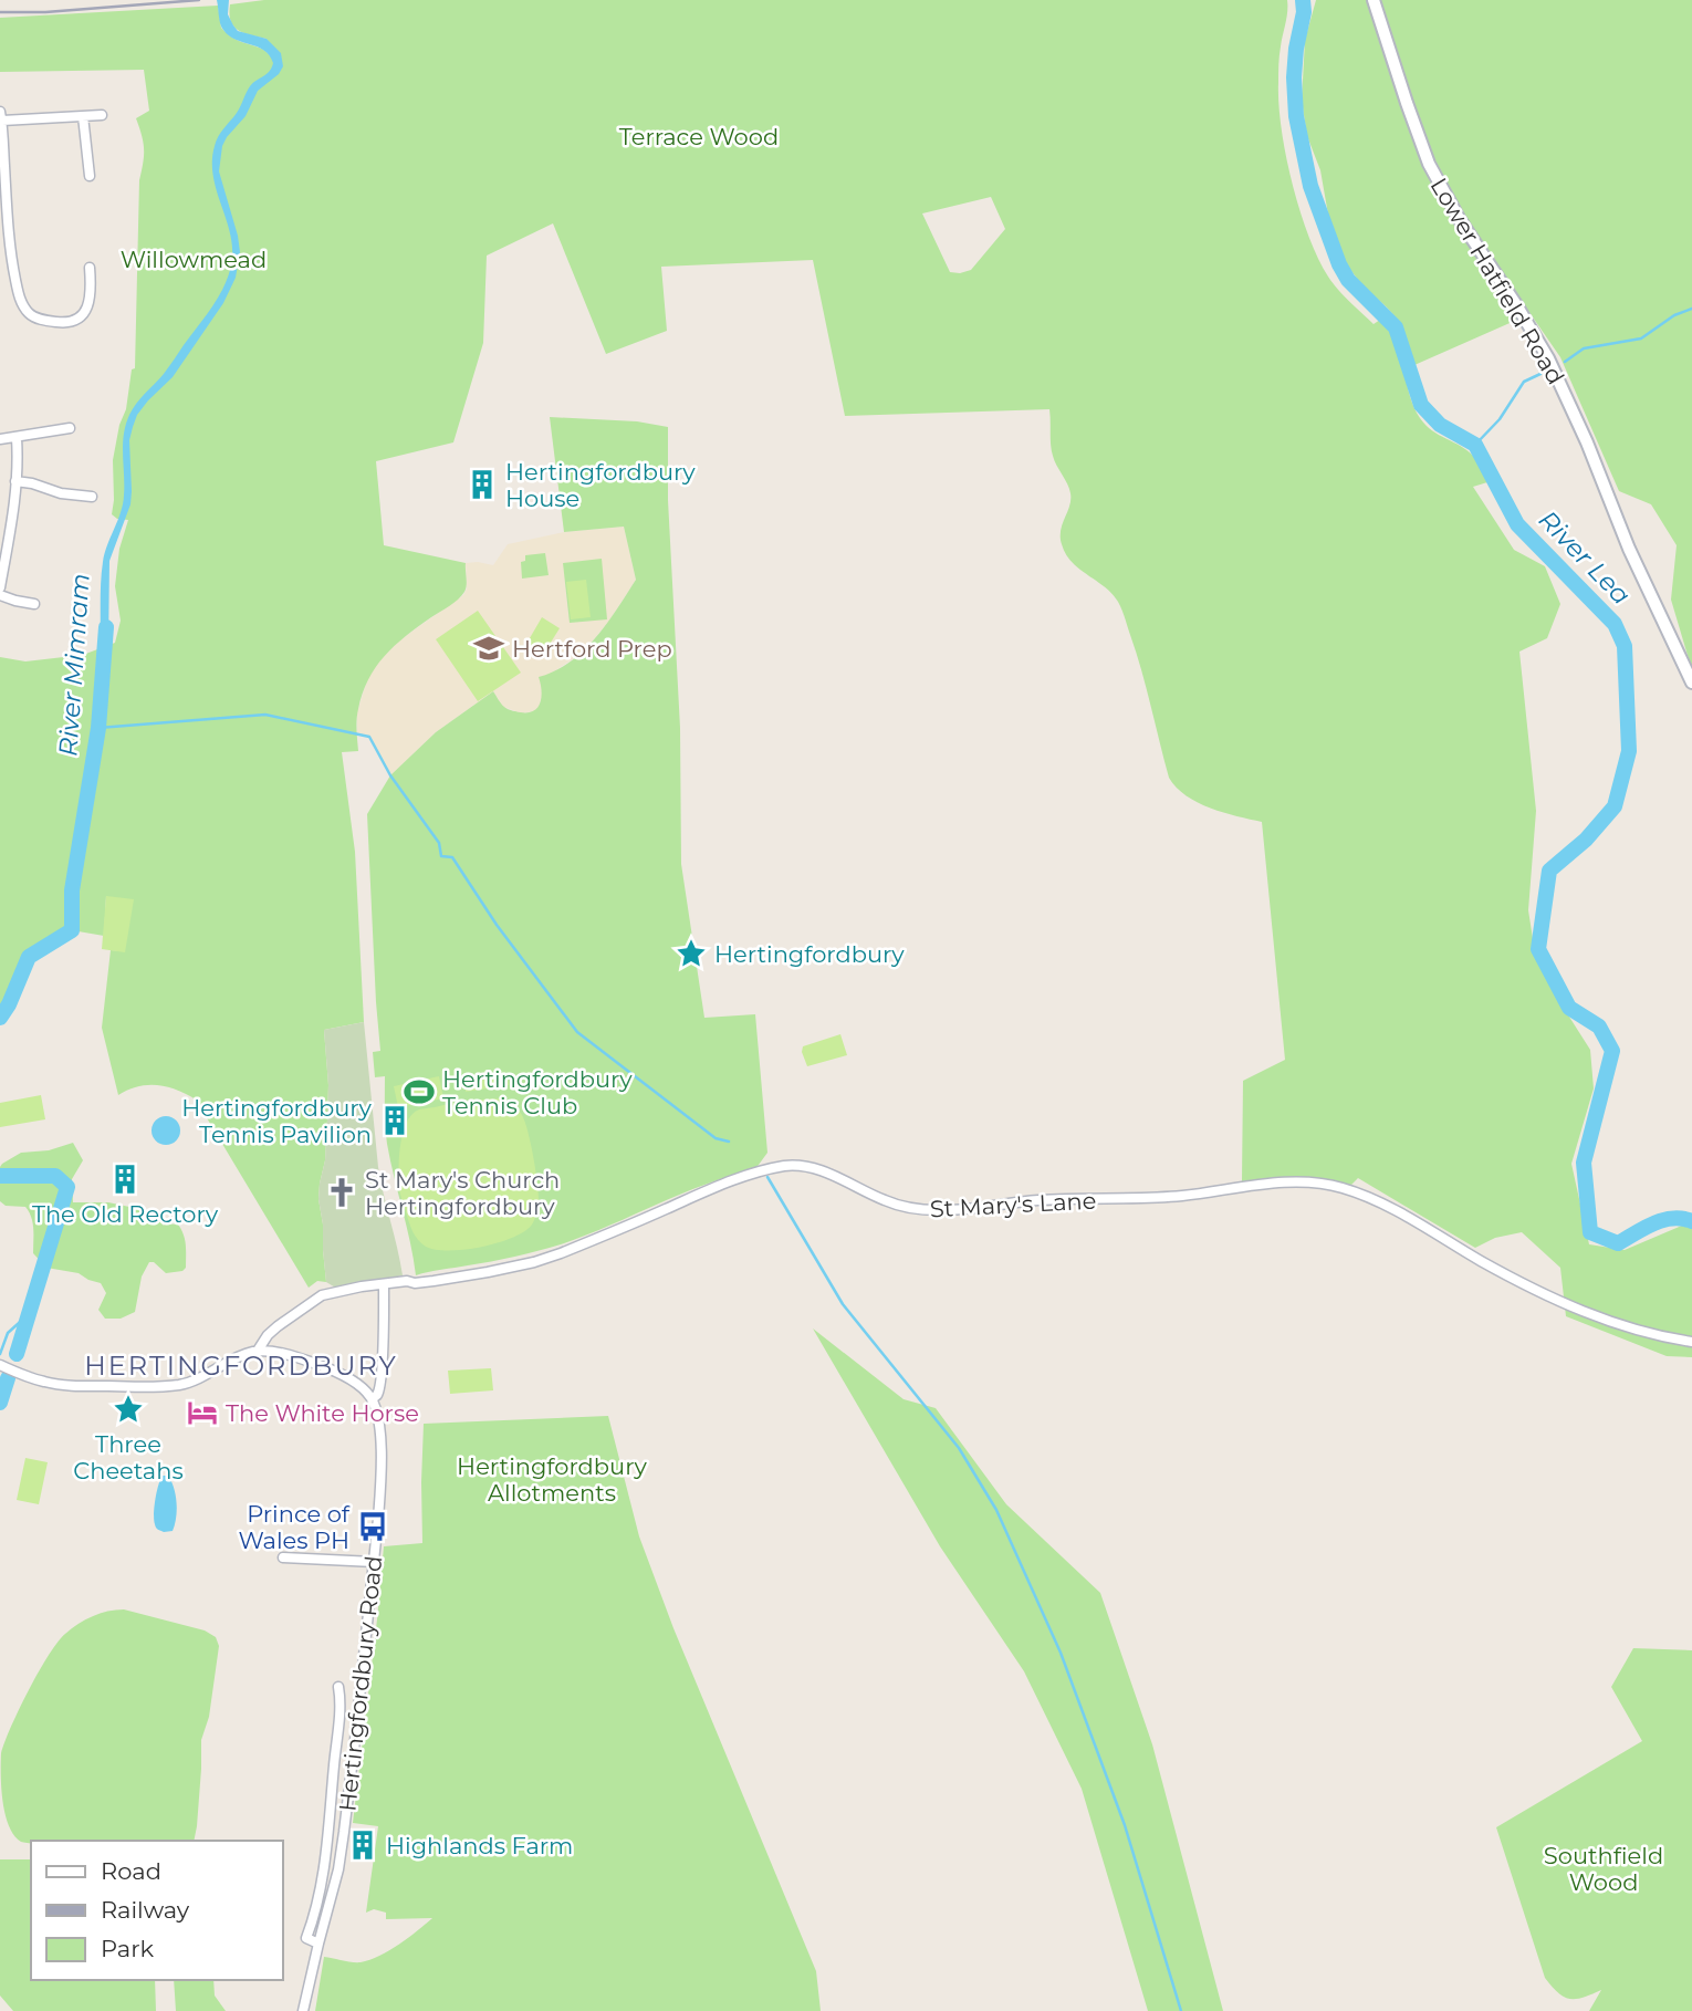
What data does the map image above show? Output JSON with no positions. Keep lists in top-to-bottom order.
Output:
{
  "streets": {
    "main road": ["Lower Hatfield Road"],
    "street": ["St Mary's Lane", "Hertingfordbury Road"]
  },
  "crossings": [
    ["St Mary's Lane", "Hertingfordbury Road"]
  ],
  "districts": ["HERTINGFORDBURY"],
  "water": ["River Lea", "River Mimram"],
  "parks": [
    "Terrace Wood",
    "Willowmead",
    "Hertingfordbury Allotments",
    "Southfield Wood"
  ],
  "places": {
    "building": [
      "Hertingfordbury House",
      "Hertingfordbury Tennis Pavilion",
      "The Old Rectory",
      "Highlands Farm"
    ],
    "school or university": ["Hertford Prep"],
    "place": ["Hertingfordbury", "Three Cheetahs"],
    "sports": ["Hertingfordbury Tennis Club"],
    "church": ["St Mary's Church Hertingfordbury"],
    "hotel": ["The White Horse"],
    "bus stop": ["Prince of Wales PH"]
  },
  "legend": ["Road", "Railway", "Park"]
}
